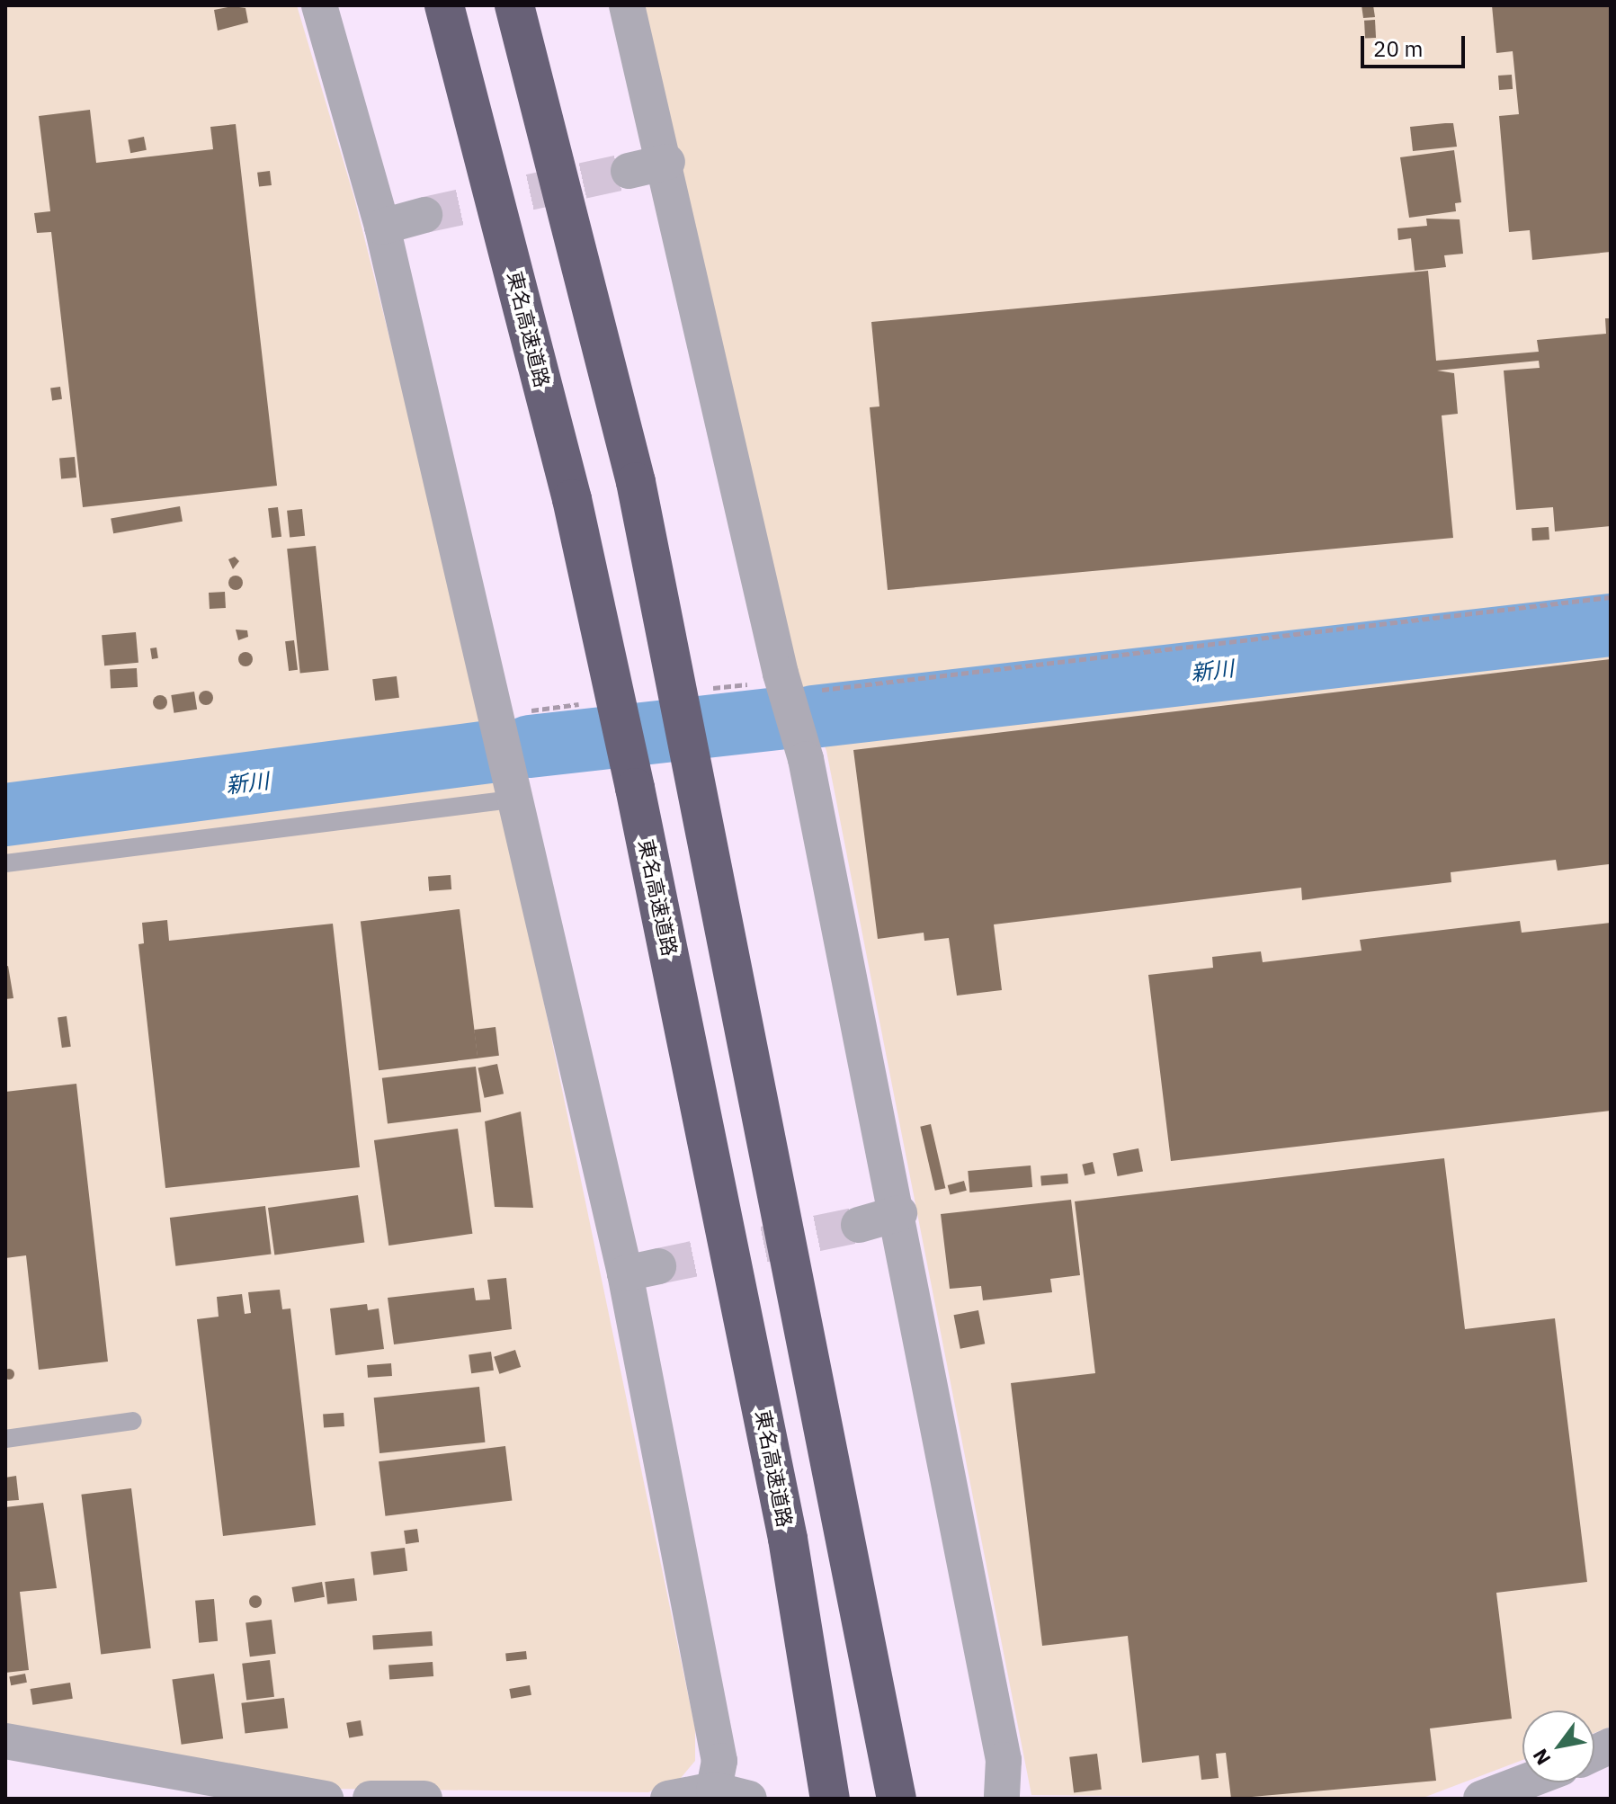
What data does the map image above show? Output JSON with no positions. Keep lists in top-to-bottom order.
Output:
{
  "streets": {
    "highway": ["東名高速道路"]
  },
  "water": ["新川"],
  "scale_bar": "20 m",
  "north": "bottom left"
}
